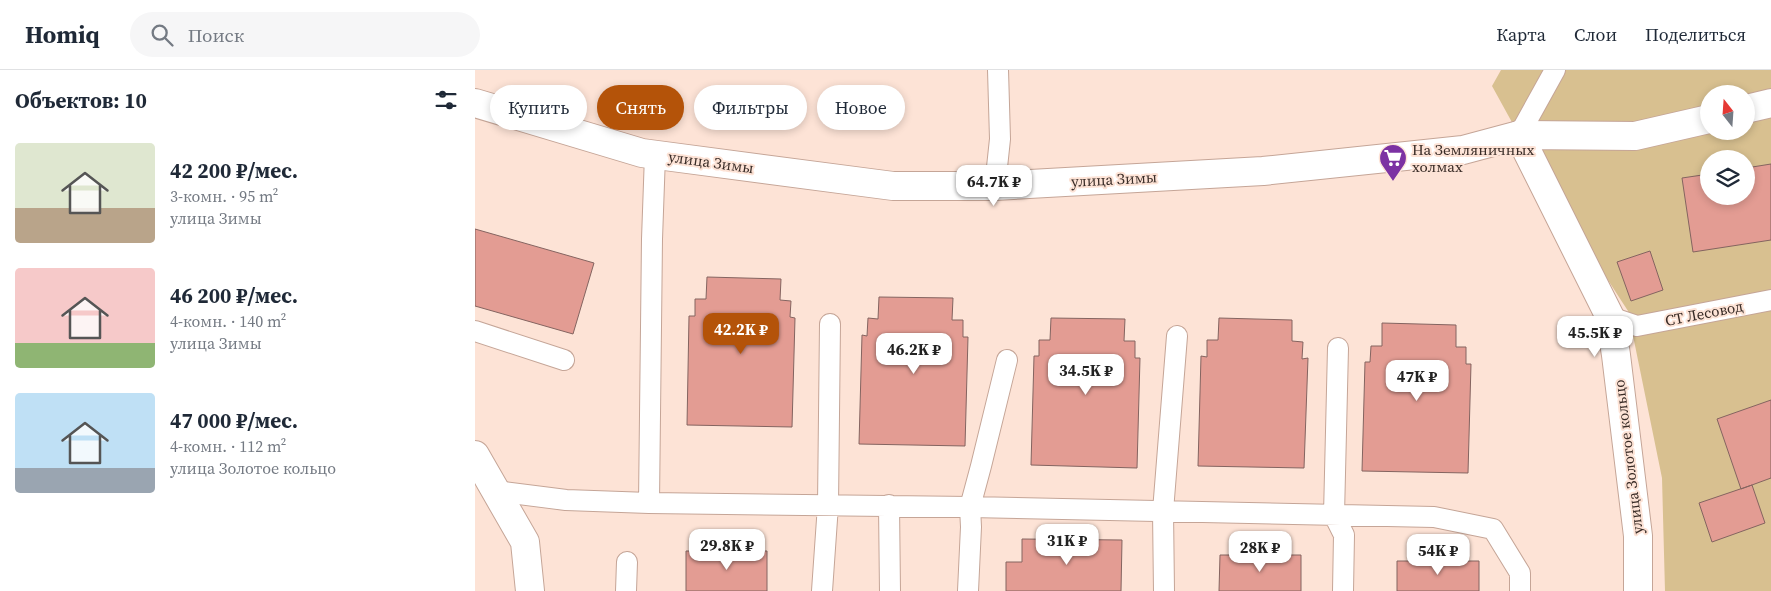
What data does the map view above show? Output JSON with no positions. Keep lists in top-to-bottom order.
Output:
{
  "streets": {
    "street": ["улица Зимы", "улица Золотое кольцо"],
    "lane": ["СТ Лесовод"]
  },
  "crossings": [
    ["улица Зимы", "улица Золотое кольцо"],
    ["СТ Лесовод", "улица Золотое кольцо"]
  ],
  "places": {
    "supermarket": ["На Земляничных холмах"]
  },
  "north": "top",
  "page": {
    "header": "Homiq",
    "search": "Поиск",
    "nav": ["Карта", "Слои", "Поделиться"],
    "heading": "Объектов: 10",
    "chip": [
      "Купить",
      "Снять",
      "Фильтры",
      "Новое"
    ],
    "list": [
      {
        "name": "42 200 ₽/мес.",
        "note": "3-комн. · 95 m² · улица Зимы"
      },
      {
        "name": "46 200 ₽/мес.",
        "note": "4-комн. · 140 m² · улица Зимы"
      },
      {
        "name": "47 000 ₽/мес.",
        "note": "4-комн. · 112 m² · улица Золотое кольцо"
      }
    ],
    "price": [
      "64.7K ₽",
      "42.2K ₽",
      "45.5K ₽",
      "46.2K ₽",
      "34.5K ₽",
      "47K ₽",
      "31K ₽",
      "29.8K ₽",
      "28K ₽",
      "54K ₽"
    ]
  }
}
